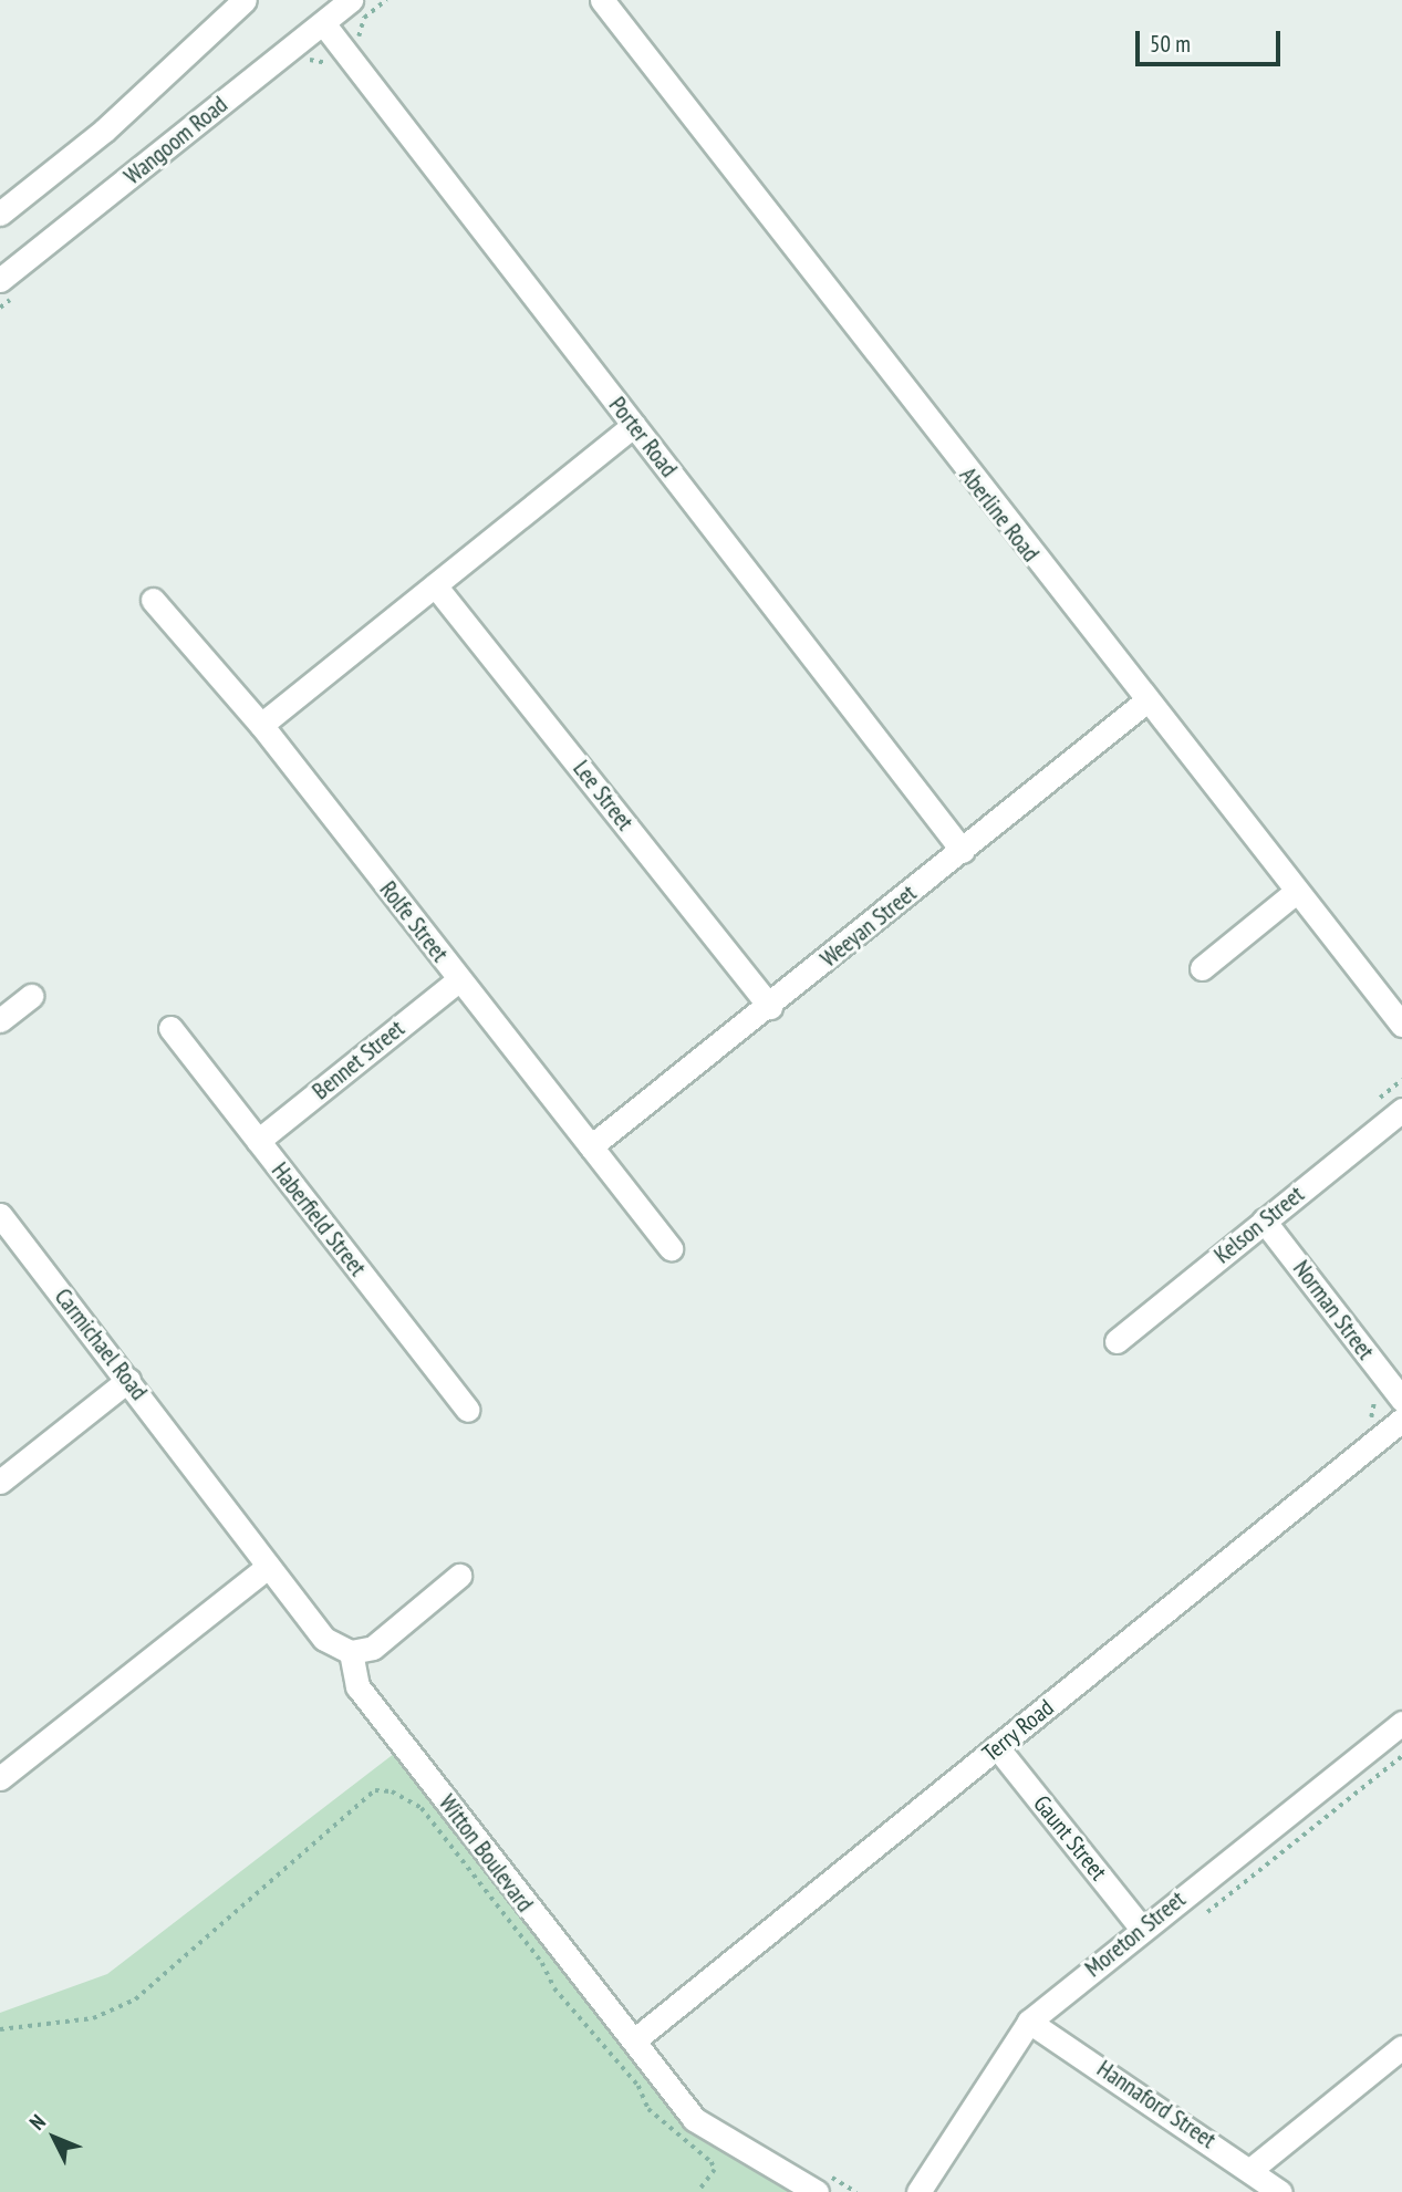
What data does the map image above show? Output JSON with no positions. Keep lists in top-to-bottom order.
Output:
{
  "streets": {
    "street": [
      "Wangoom Road",
      "Porter Road",
      "Aberline Road",
      "Lee Street",
      "Rolfe Street",
      "Weeyan Street",
      "Bennet Street",
      "Haberfield Street",
      "Kelson Street",
      "Norman Street",
      "Carmichael Road",
      "Terry Road",
      "Gaunt Street",
      "Witton Boulevard",
      "Moreton Street",
      "Hannaford Street"
    ]
  },
  "crossings": [
    ["Wangoom Road", "Porter Road"],
    ["Porter Road", "Weeyan Street"],
    ["Aberline Road", "Weeyan Street"],
    ["Lee Street", "Weeyan Street"],
    ["Rolfe Street", "Weeyan Street"],
    ["Rolfe Street", "Bennet Street"],
    ["Bennet Street", "Haberfield Street"],
    ["Kelson Street", "Norman Street"],
    ["Terry Road", "Gaunt Street"],
    ["Terry Road", "Witton Boulevard"],
    ["Gaunt Street", "Moreton Street"],
    ["Moreton Street", "Hannaford Street"]
  ],
  "scale_bar": "50 m",
  "north": "top left"
}
